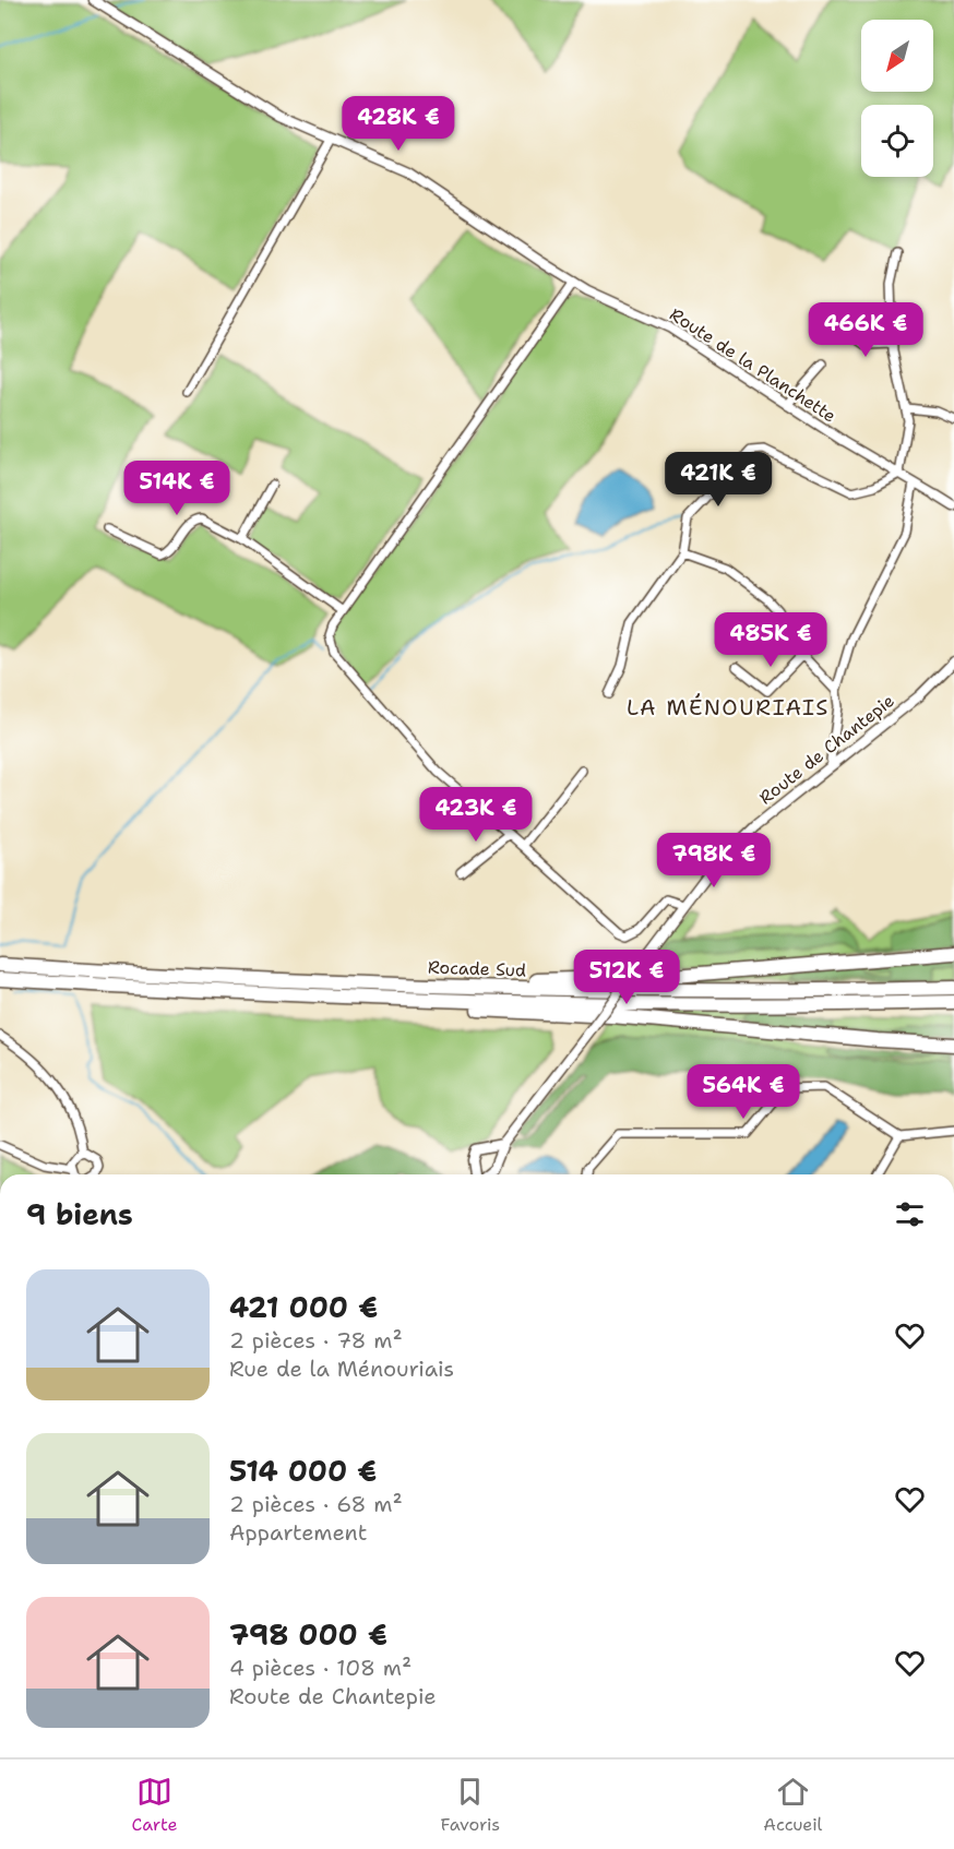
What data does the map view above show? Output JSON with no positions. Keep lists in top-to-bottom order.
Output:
{
  "streets": {
    "highway": ["Rocade Sud"],
    "street": ["Route de la Planchette", "Route de Chantepie"]
  },
  "districts": ["LA MÉNOURIAIS"],
  "north": "bottom left",
  "page": {
    "price": [
      "428K €",
      "466K €",
      "421K €",
      "514K €",
      "485K €",
      "423K €",
      "798K €",
      "512K €",
      "564K €"
    ],
    "heading": "9 biens",
    "list": [
      {
        "name": "421 000 €",
        "note": "2 pièces · 78 m² · Rue de la Ménouriais"
      },
      {
        "name": "514 000 €",
        "note": "2 pièces · 68 m² · Appartement"
      },
      {
        "name": "798 000 €",
        "note": "4 pièces · 108 m² · Route de Chantepie"
      }
    ],
    "tabs": ["Carte", "Favoris", "Accueil"]
  }
}
